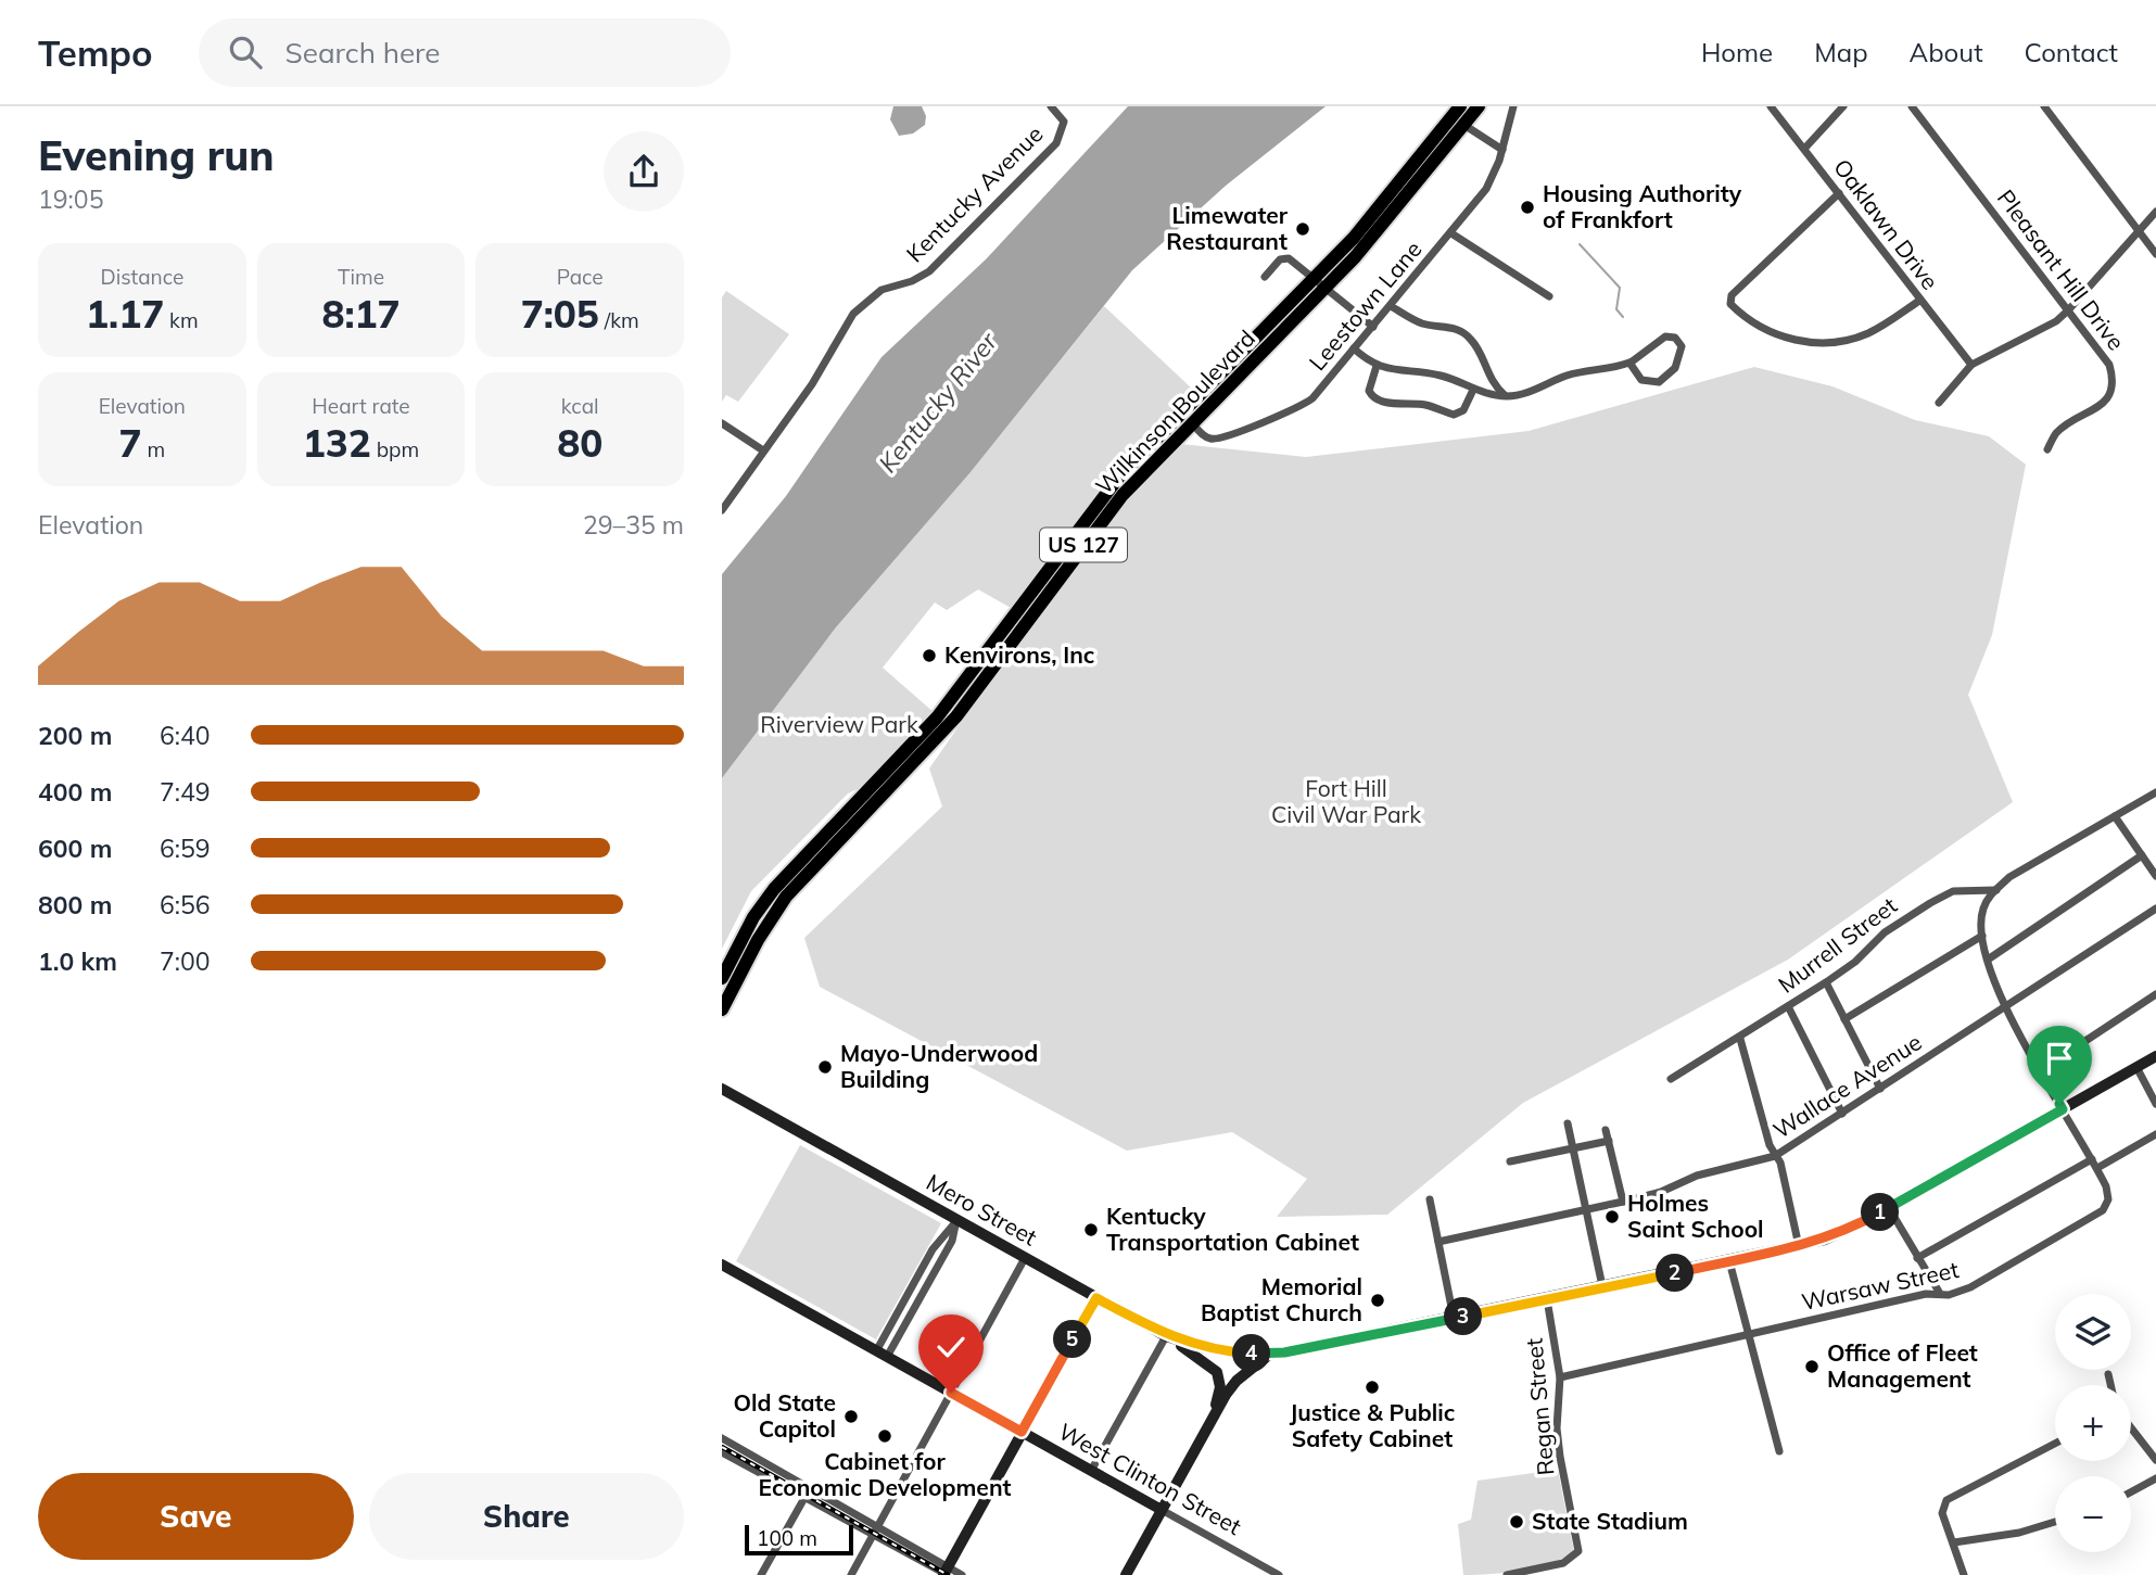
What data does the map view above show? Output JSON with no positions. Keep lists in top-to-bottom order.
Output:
{
  "streets": {
    "highway": ["Wilkinson Boulevard", "US 127"],
    "main road": ["Mero Street", "West Clinton Street"],
    "street": [
      "Kentucky Avenue",
      "Oaklawn Drive",
      "Pleasant Hill Drive",
      "Leestown Lane",
      "Murrell Street",
      "Wallace Avenue",
      "Warsaw Street",
      "Regan Street"
    ]
  },
  "crossings": [
    ["Leestown Lane", "Wilkinson Boulevard"],
    ["Wallace Avenue", "Warsaw Street"],
    ["Warsaw Street", "Regan Street"]
  ],
  "water": ["Kentucky River"],
  "parks": ["Riverview Park", "Fort Hill Civil War Park"],
  "places": [
    "Housing Authority of Frankfort",
    "Limewater Restaurant",
    "Kenvirons, Inc",
    "Mayo-Underwood Building",
    "Holmes Saint School",
    "Kentucky Transportation Cabinet",
    "Memorial Baptist Church",
    "Office of Fleet Management",
    "Justice & Public Safety Cabinet",
    "Old State Capitol",
    "Cabinet for Economic Development",
    "State Stadium"
  ],
  "scale_bar": "100 m",
  "page": {
    "header": "Tempo",
    "search": "Search here",
    "nav": [
      "Home",
      "Map",
      "About",
      "Contact"
    ],
    "heading": ["Evening run", "19:05"],
    "stats": [
      ["Distance", "1.17 km"],
      ["Time", "8:17"],
      ["Pace", "7:05 /km"],
      ["Elevation", "7 m"],
      ["Heart rate", "132 bpm"],
      ["kcal", "80"]
    ],
    "chart": ["Elevation", "29–35 m"],
    "list": [
      {
        "name": "200 m",
        "note": "6:40"
      },
      {
        "name": "400 m",
        "note": "7:49"
      },
      {
        "name": "600 m",
        "note": "6:59"
      },
      {
        "name": "800 m",
        "note": "6:56"
      },
      {
        "name": "1.0 km",
        "note": "7:00"
      }
    ],
    "pins": [
      "1",
      "2",
      "3",
      "5",
      "4"
    ],
    "map_buttons": ["+", "−"],
    "buttons": ["Save", "Share"],
    "scale": "100 m"
  }
}
